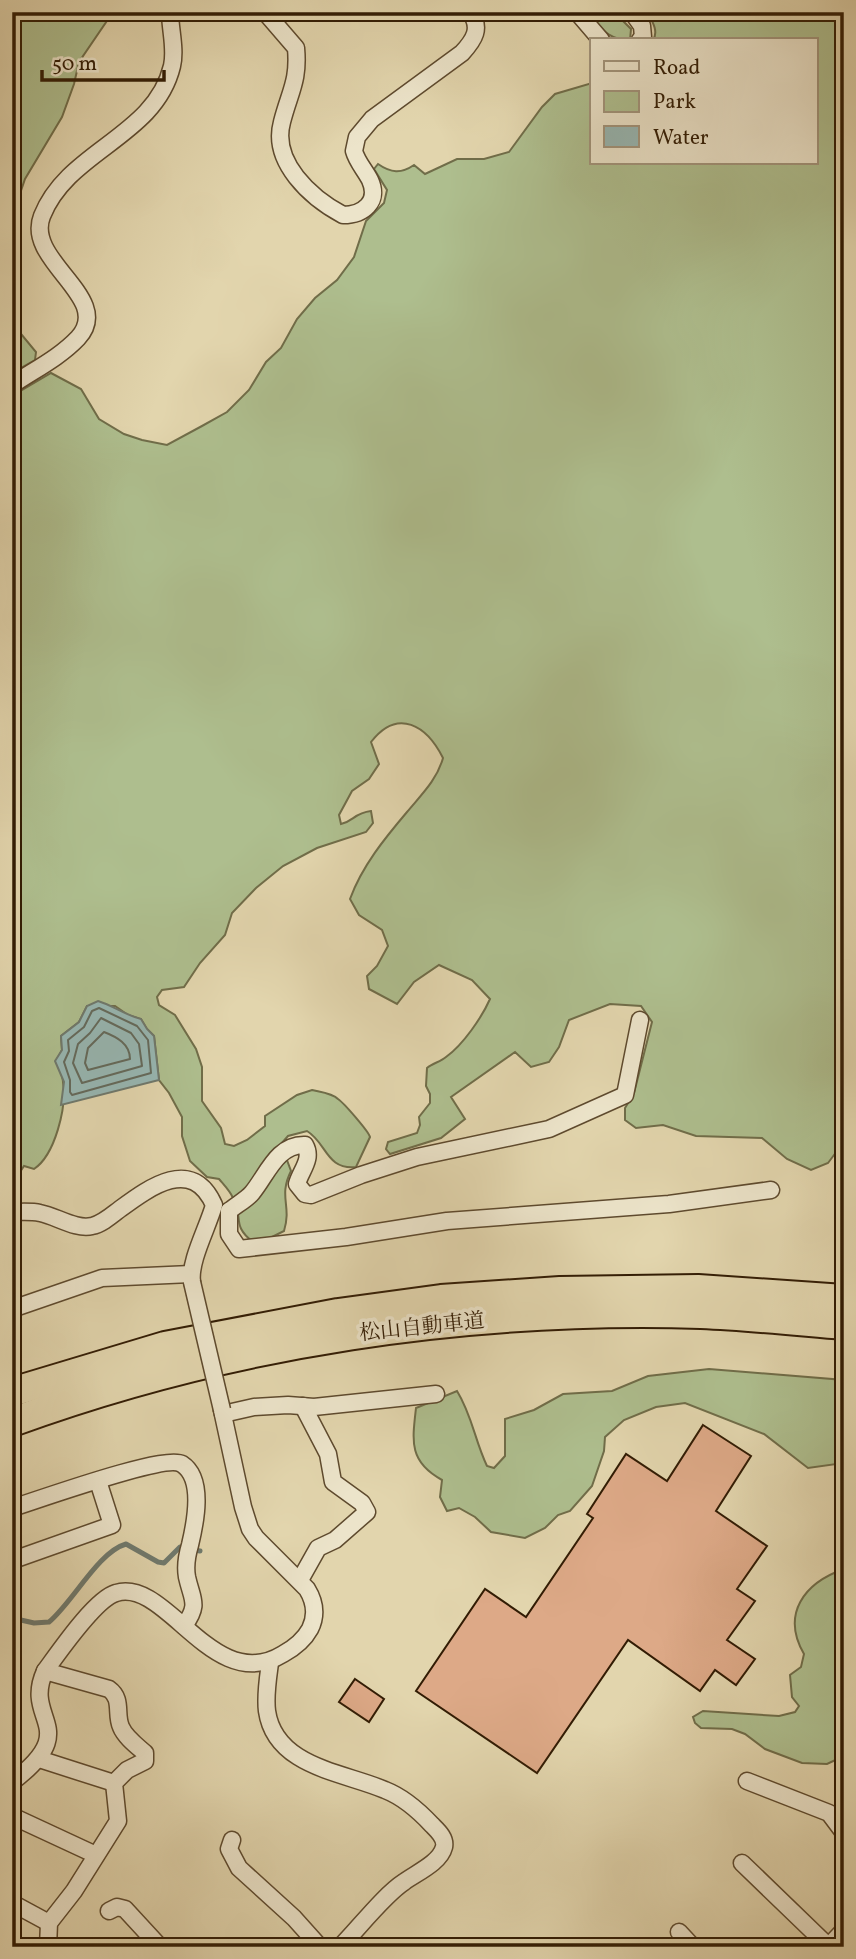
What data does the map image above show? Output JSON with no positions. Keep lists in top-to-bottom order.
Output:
{
  "streets": {
    "highway": ["松山自動車道"]
  },
  "legend": ["Road", "Park", "Water"],
  "scale_bar": "50 m"
}
